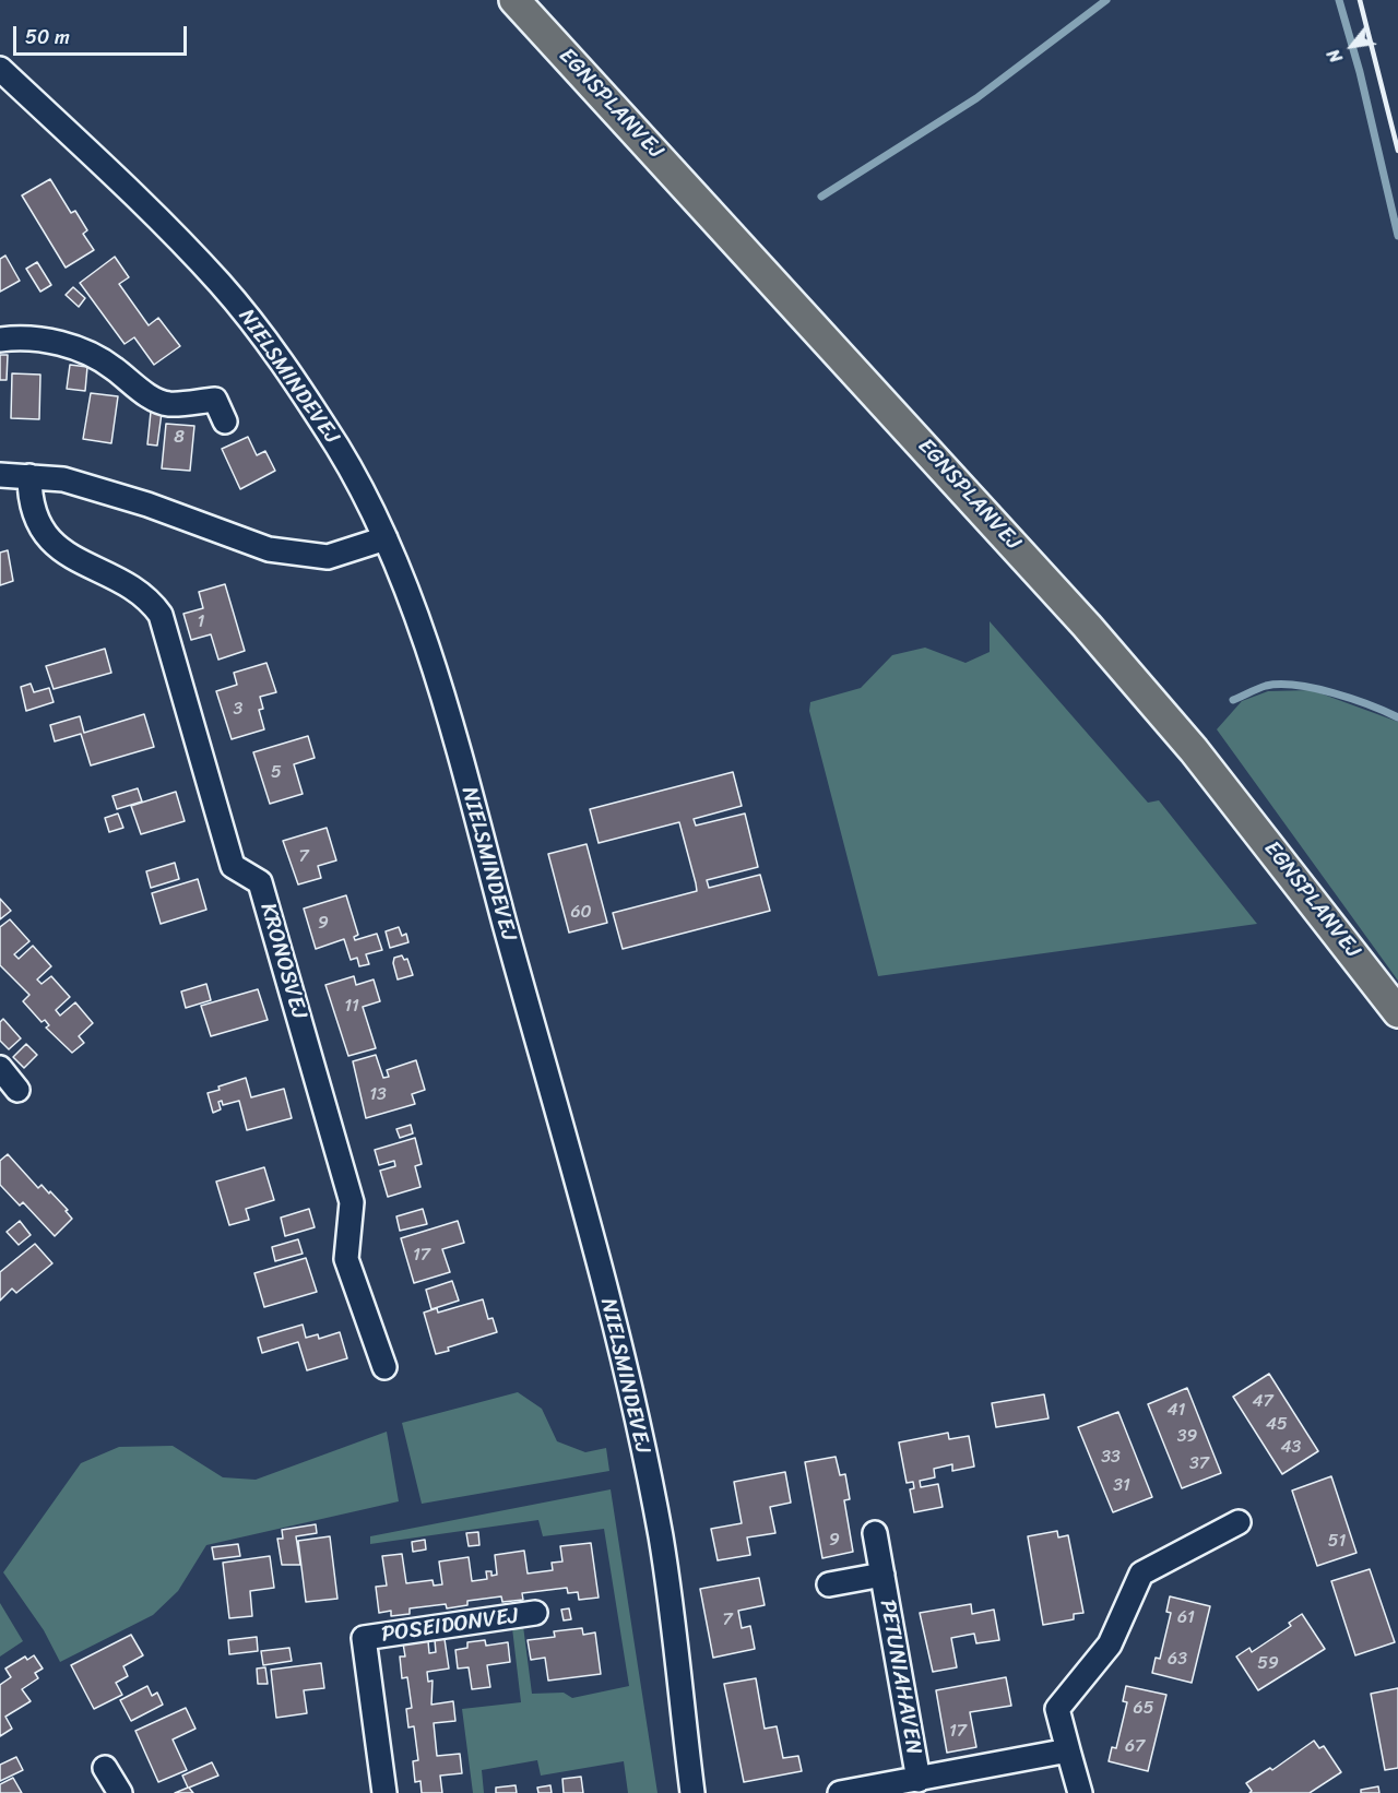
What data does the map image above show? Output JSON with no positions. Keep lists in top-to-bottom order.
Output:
{
  "streets": {
    "main road": ["EGNSPLANVEJ"],
    "street": [
      "NIELSMINDEVEJ",
      "KRONOSVEJ",
      "POSEIDONVEJ",
      "PETUNIAHAVEN"
    ]
  },
  "house_numbers": [
    "8",
    "1",
    "3",
    "5",
    "7",
    "60",
    "9",
    "11",
    "13",
    "17",
    "47",
    "41",
    "45",
    "39",
    "43",
    "33",
    "37",
    "31",
    "9",
    "51",
    "61",
    "7",
    "63",
    "59",
    "65",
    "17",
    "67"
  ],
  "scale_bar": "50 m",
  "north": "bottom left"
}
